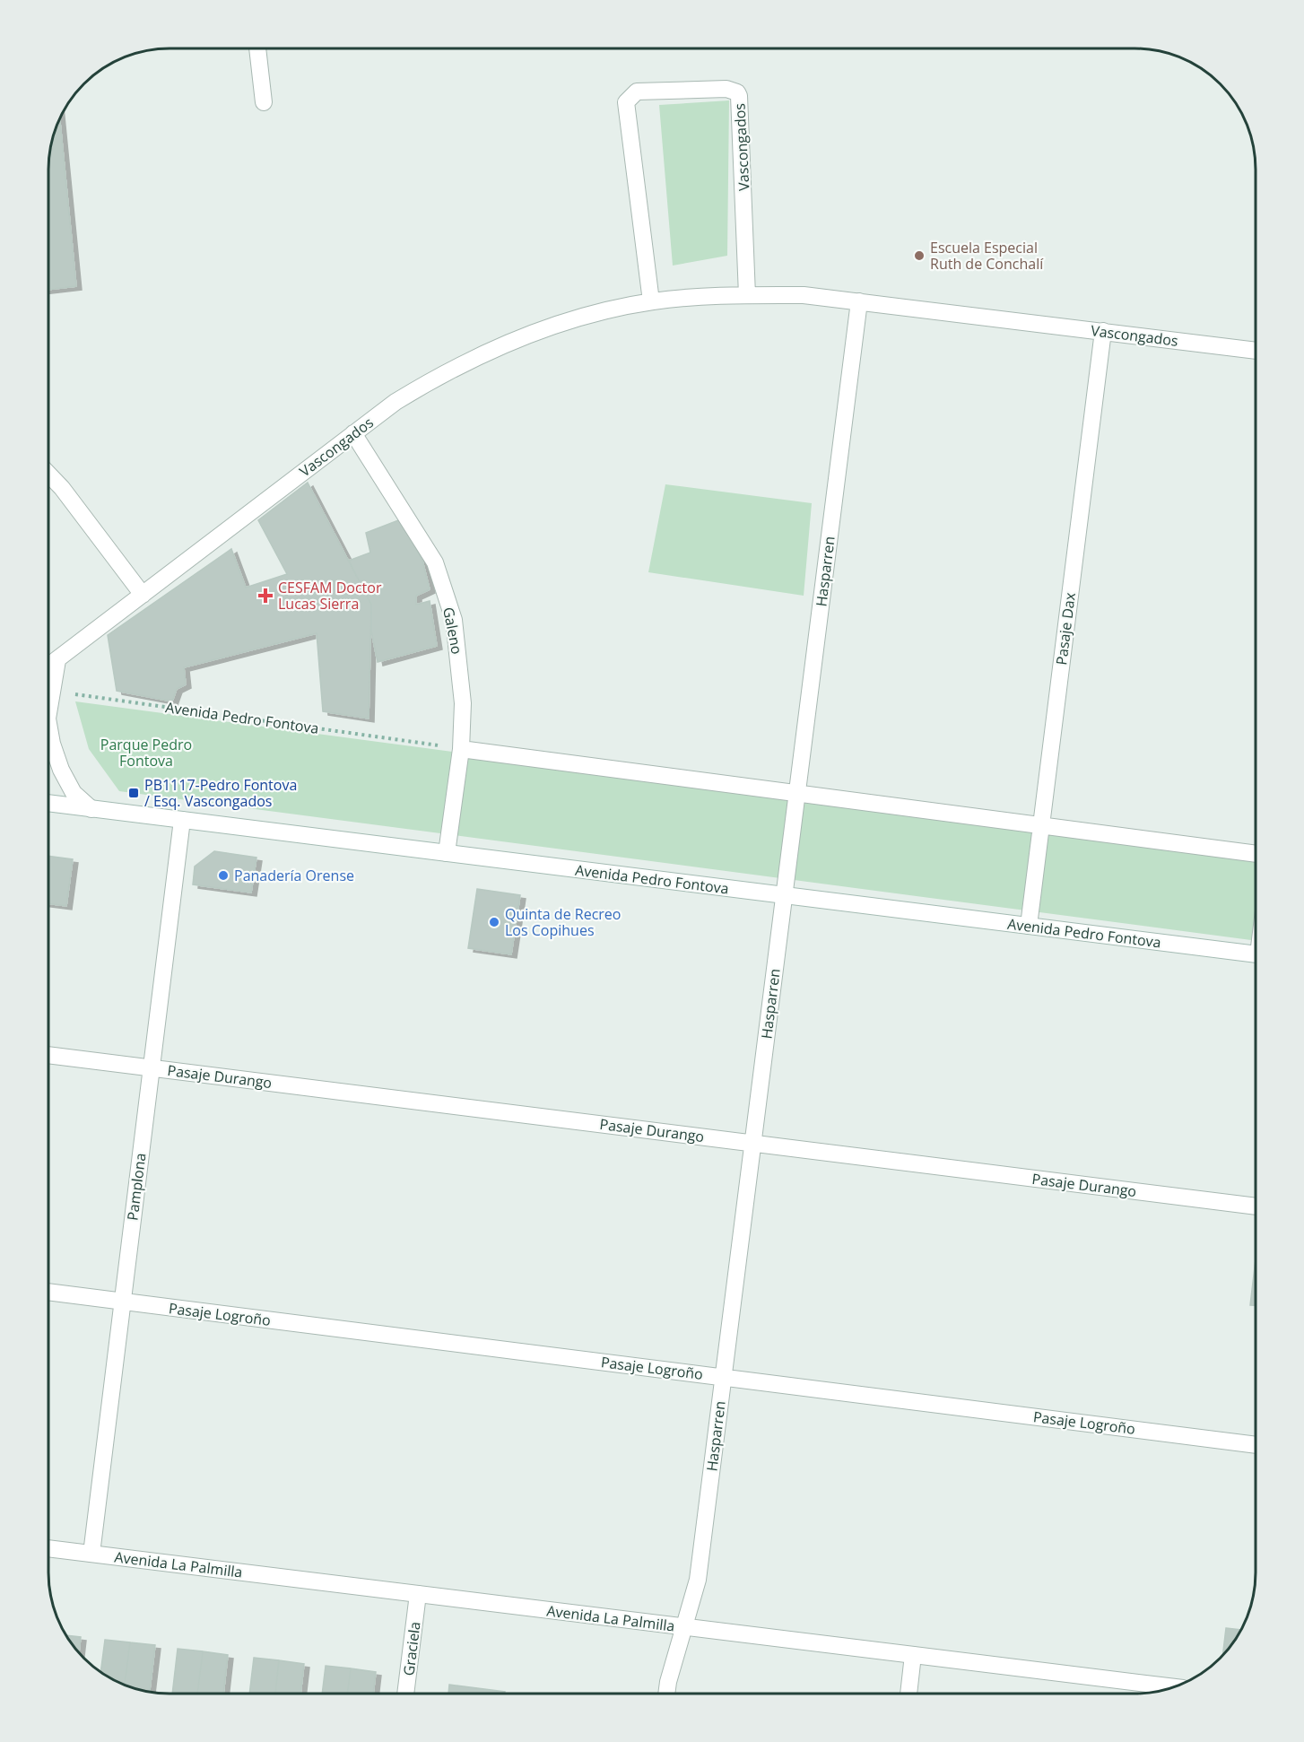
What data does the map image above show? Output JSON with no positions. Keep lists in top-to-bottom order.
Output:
{
  "streets": {
    "street": [
      "Vascongados",
      "Hasparren",
      "Pasaje Dax",
      "Galeno",
      "Avenida Pedro Fontova",
      "Pasaje Durango",
      "Pamplona",
      "Pasaje Logroño",
      "Avenida La Palmilla",
      "Graciela"
    ]
  },
  "crossings": [
    ["Vascongados", "Hasparren"],
    ["Vascongados", "Pasaje Dax"],
    ["Vascongados", "Galeno"],
    ["Hasparren", "Avenida Pedro Fontova"],
    ["Hasparren", "Pasaje Durango"],
    ["Hasparren", "Pasaje Logroño"],
    ["Hasparren", "Avenida La Palmilla"],
    ["Pasaje Dax", "Avenida Pedro Fontova"],
    ["Galeno", "Avenida Pedro Fontova"],
    ["Avenida Pedro Fontova", "Pamplona"],
    ["Pasaje Durango", "Pamplona"],
    ["Pamplona", "Pasaje Logroño"],
    ["Pamplona", "Avenida La Palmilla"],
    ["Avenida La Palmilla", "Graciela"]
  ],
  "parks": ["Parque Pedro Fontova"],
  "places": {
    "other": ["Escuela Especial Ruth de Conchalí", "Panadería Orense", "Quinta de Recreo Los Copihues"],
    "health": ["CESFAM Doctor Lucas Sierra"],
    "transit": ["PB1117-Pedro Fontova / Esq. Vascongados"]
  }
}
